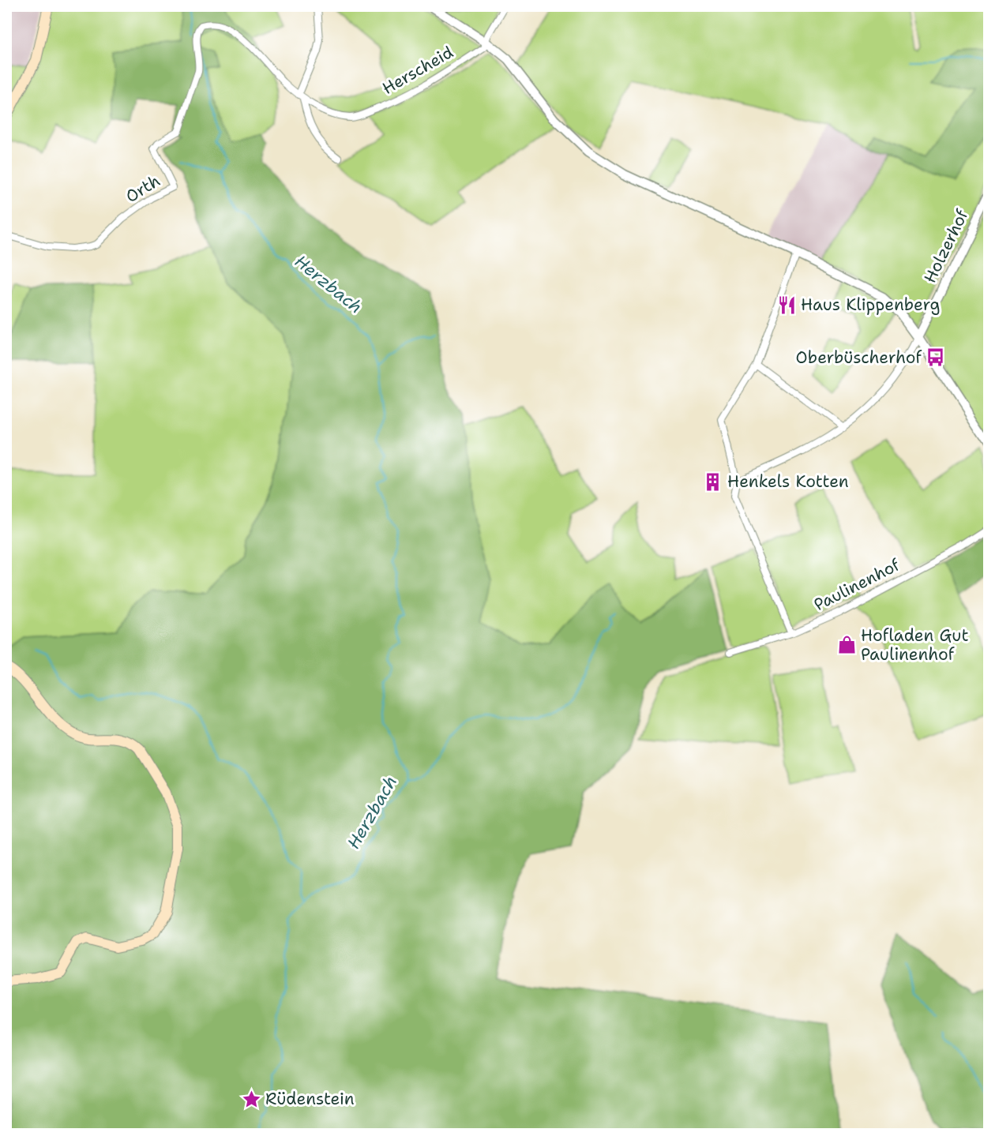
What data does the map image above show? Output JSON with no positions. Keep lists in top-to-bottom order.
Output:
{
  "streets": {
    "street": [
      "Herscheid",
      "Orth",
      "Holzerhof",
      "Paulinenhof"
    ]
  },
  "crossings": [
    ["Herscheid", "Orth"]
  ],
  "water": ["Herzbach"],
  "places": {
    "restaurant": ["Haus Klippenberg"],
    "bus stop": ["Oberbüscherhof"],
    "building": ["Henkels Kotten"],
    "shop": ["Hofladen Gut Paulinenhof"],
    "place": ["Rüdenstein"]
  }
}
